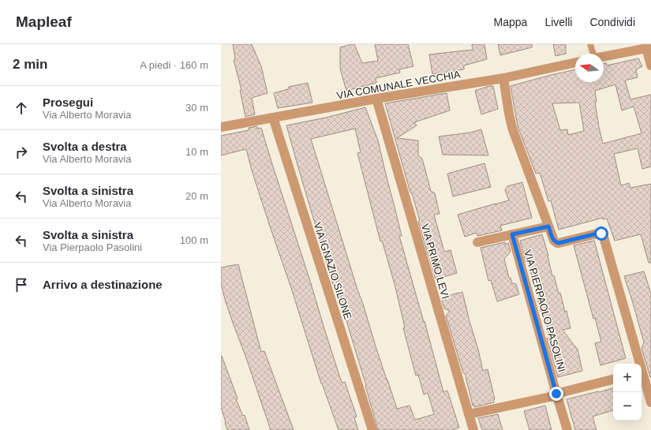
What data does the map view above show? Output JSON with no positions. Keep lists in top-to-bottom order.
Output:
{
  "streets": {
    "street": [
      "VIA COMUNALE VECCHIA",
      "VIA PRIMO LEVI",
      "VIA IGNAZIO SILONE",
      "VIA PIERPAOLO PASOLINI"
    ]
  },
  "crossings": [
    ["VIA COMUNALE VECCHIA", "VIA PRIMO LEVI"],
    ["VIA COMUNALE VECCHIA", "VIA IGNAZIO SILONE"]
  ],
  "north": "left",
  "page": {
    "header": "Mapleaf",
    "nav": ["Mappa", "Livelli", "Condividi"],
    "heading": ["2 min", "A piedi · 160 m"],
    "list": [
      ["Prosegui", "Via Alberto Moravia", "30 m"],
      ["Svolta a destra", "Via Alberto Moravia", "10 m"],
      ["Svolta a sinistra", "Via Alberto Moravia", "20 m"],
      ["Svolta a sinistra", "Via Pierpaolo Pasolini", "100 m"],
      "Arrivo a destinazione"
    ],
    "map_buttons": ["+", "−"]
  }
}
